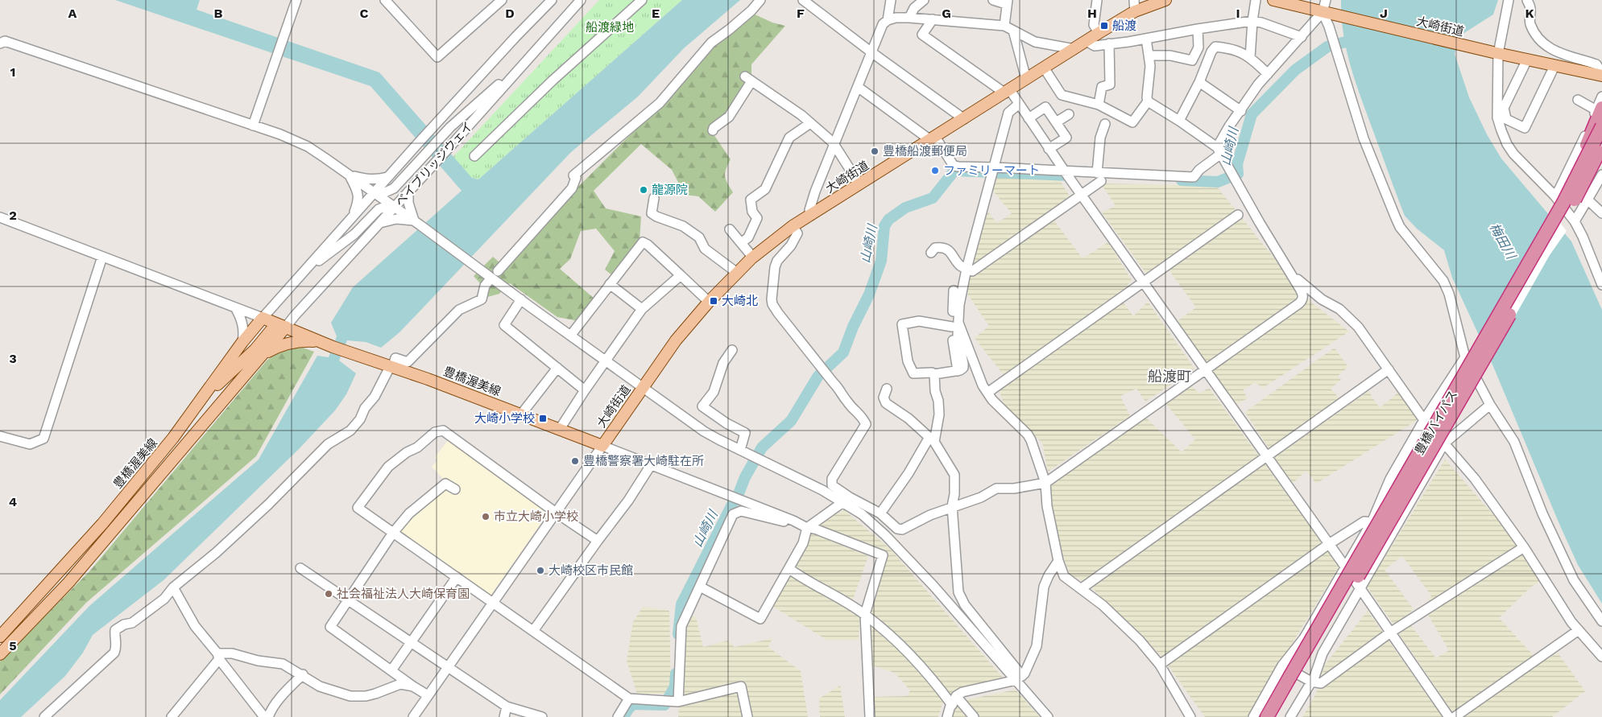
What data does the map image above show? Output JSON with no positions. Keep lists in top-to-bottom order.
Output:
{
  "streets": {
    "highway": ["豊橋バイパス"],
    "main road": ["大崎街道", "豊橋渥美線"],
    "street": ["ベイブリッジウェイ"]
  },
  "crossings": [
    ["大崎街道", "豊橋渥美線"],
    ["ベイブリッジウェイ", "豊橋渥美線"]
  ],
  "districts": ["船渡町"],
  "water": ["山崎川", "梅田川"],
  "parks": ["船渡緑地"],
  "places": {
    "transit": ["船渡", "大崎北", "大崎小学校"],
    "other": [
      "豊橋船渡郵便局",
      "ファミリーマート",
      "龍源院",
      "豊橋警察署大崎駐在所",
      "市立大崎小学校",
      "大崎校区市民館",
      "社会福祉法人大崎保育園"
    ]
  },
  "grid": {
    "columns": [
      "A",
      "B",
      "C",
      "D",
      "E",
      "F",
      "G",
      "H",
      "I",
      "J",
      "K"
    ],
    "rows": [
      "1",
      "2",
      "3",
      "4",
      "5"
    ]
  }
}
